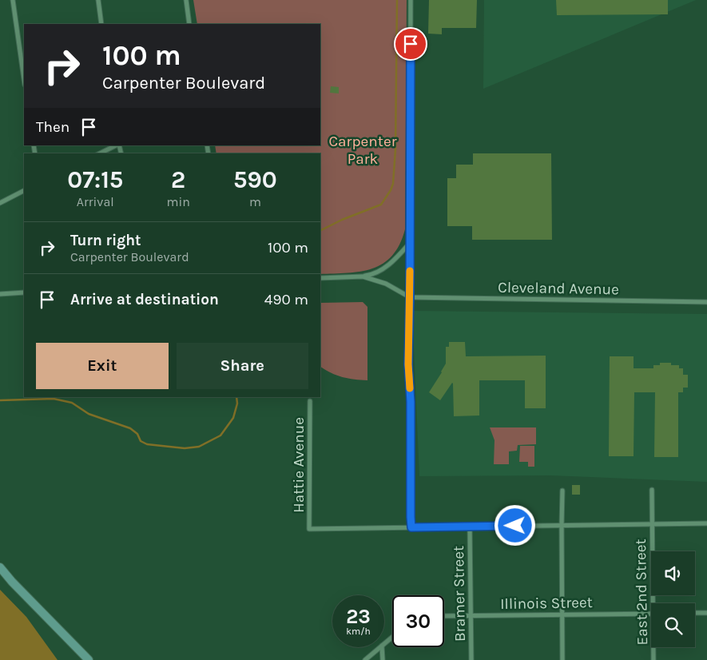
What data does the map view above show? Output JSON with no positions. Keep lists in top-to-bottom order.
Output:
{
  "streets": {
    "street": [
      "Cleveland Avenue",
      "Hattie Avenue",
      "East 2nd Street",
      "Bramer Street",
      "Illinois Street"
    ]
  },
  "crossings": [
    ["Bramer Street", "Illinois Street"]
  ],
  "parks": ["Carpenter Park"],
  "page": {
    "turn": ["100 m", "Carpenter Boulevard"],
    "then": "Then",
    "eta": [
      "07:15",
      "Arrival",
      "2",
      "min",
      "590",
      "m"
    ],
    "list": [
      {
        "name": "Turn right",
        "note": "Carpenter Boulevard",
        "value": "100 m"
      },
      {
        "name": "Arrive at destination",
        "value": "490 m"
      }
    ],
    "buttons": ["Exit", "Share"],
    "speed": "23 km/h",
    "limit": "30"
  }
}
